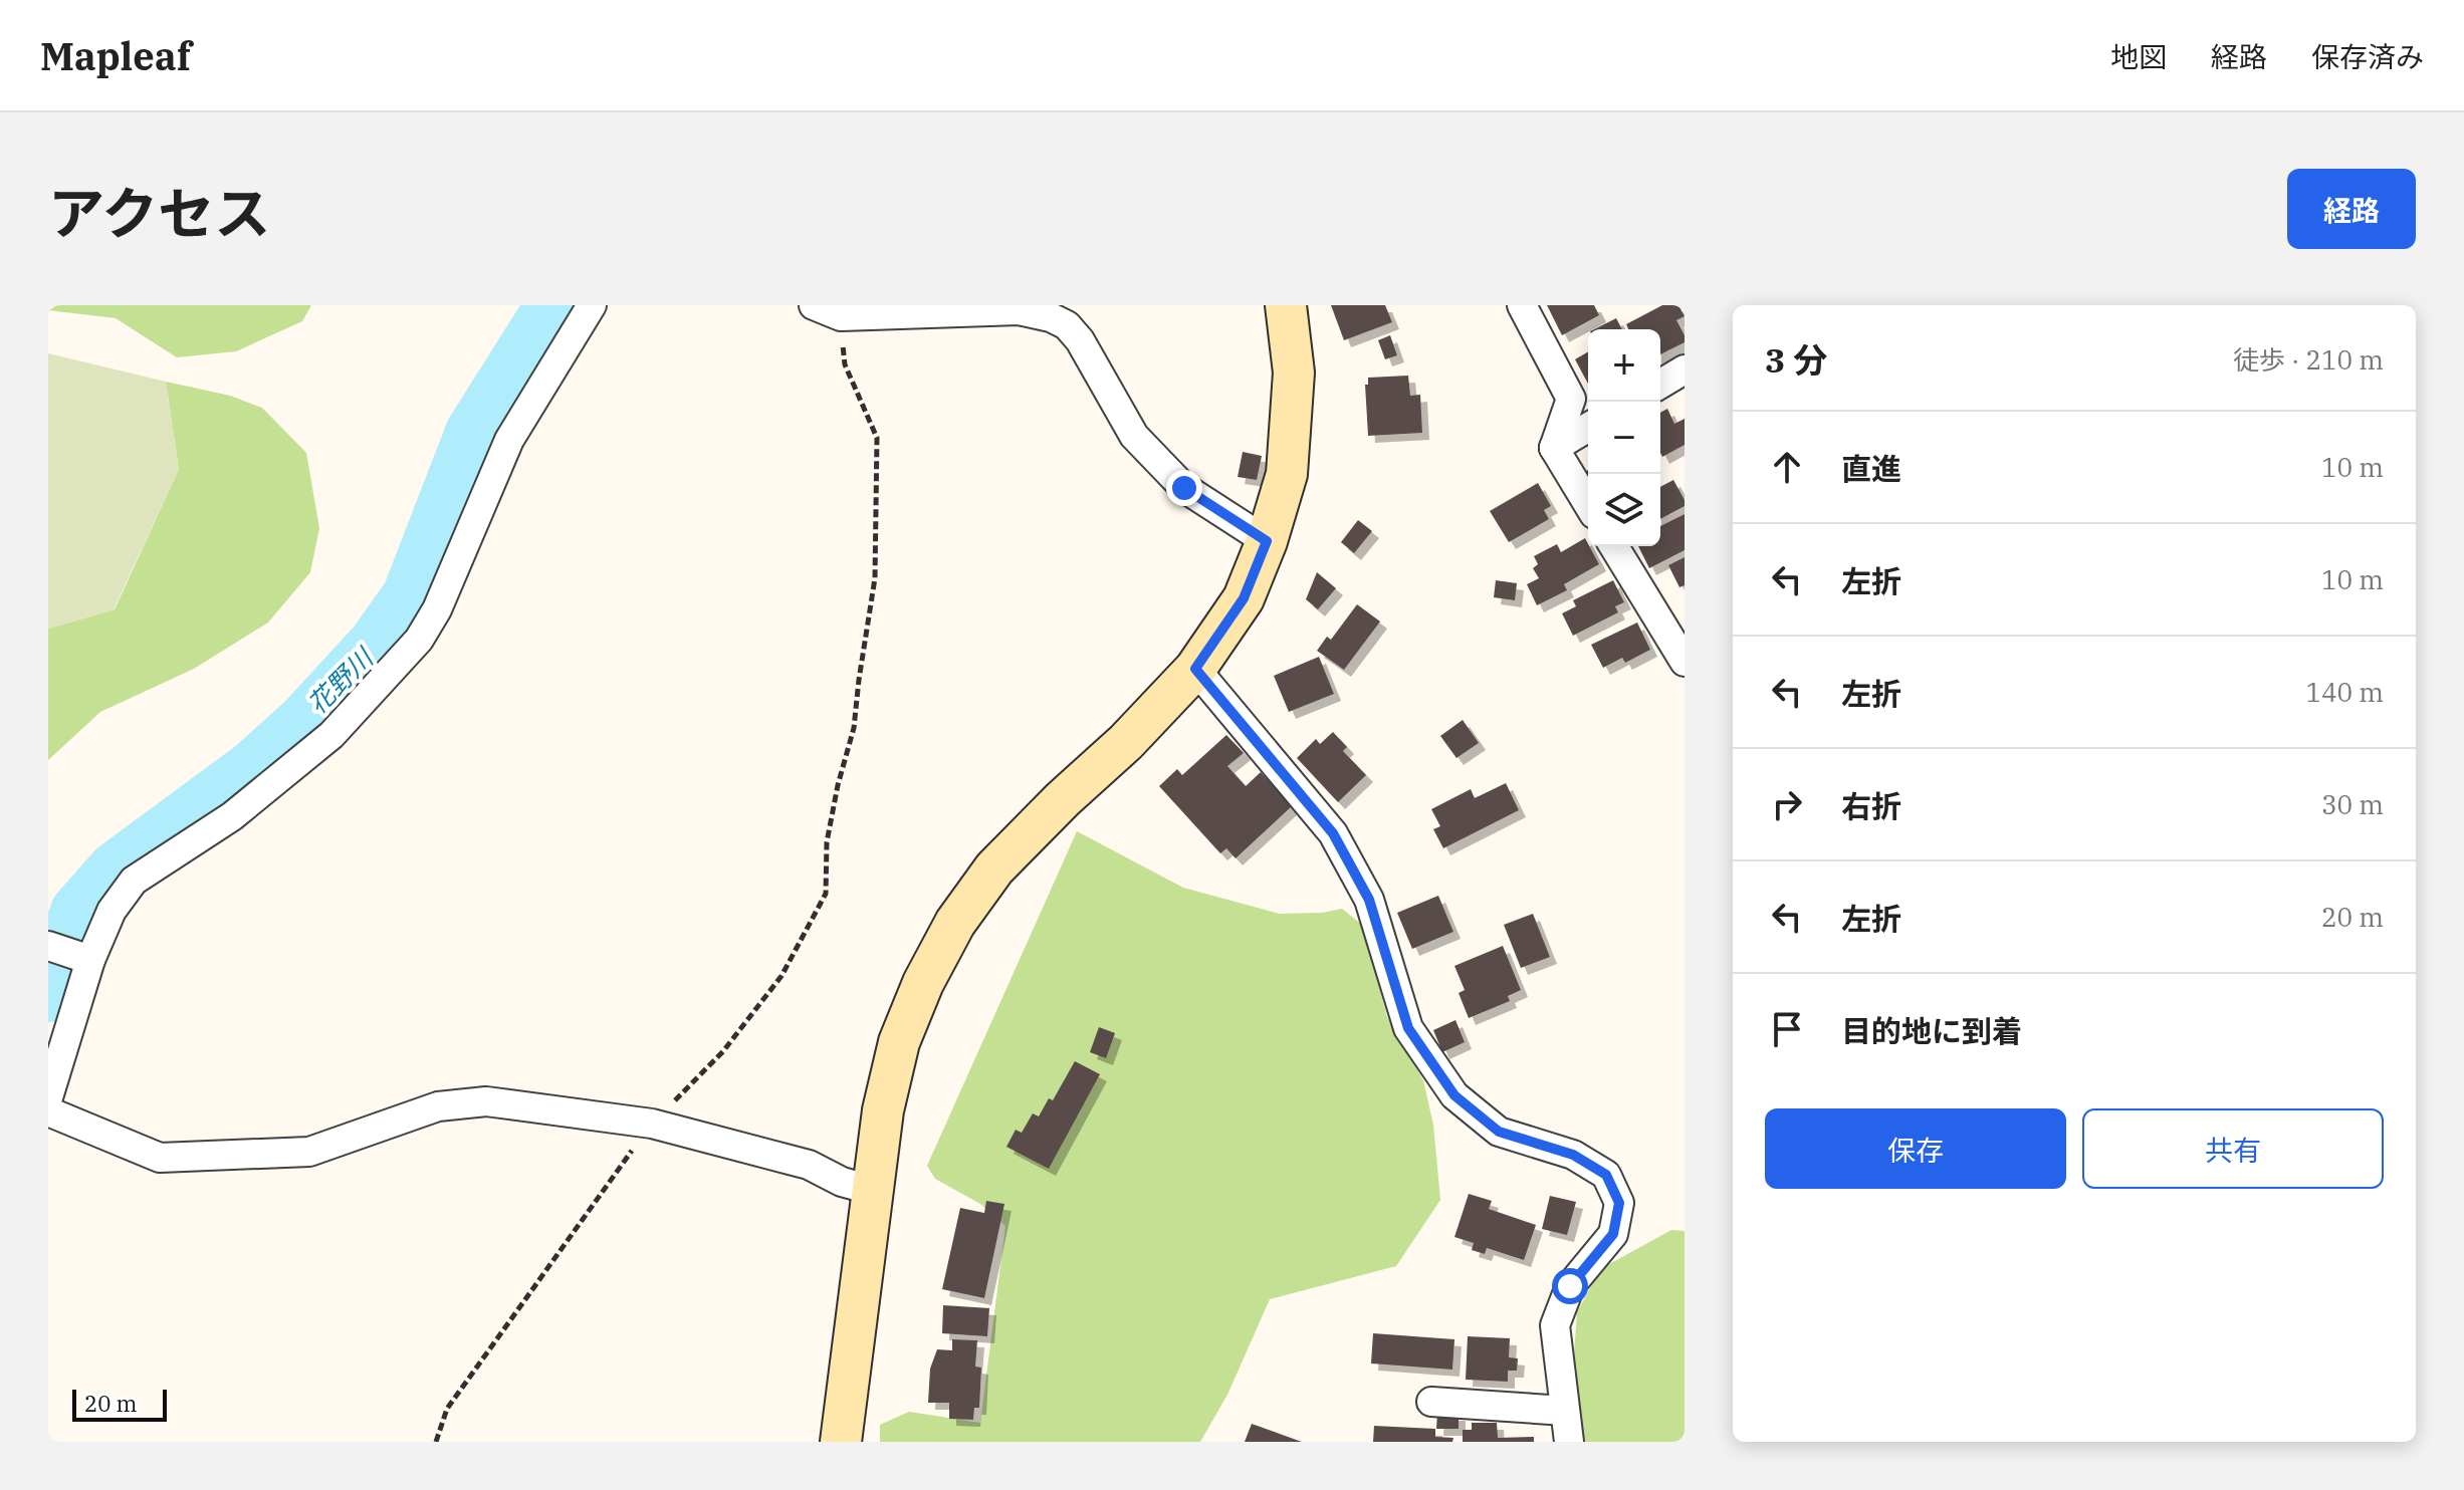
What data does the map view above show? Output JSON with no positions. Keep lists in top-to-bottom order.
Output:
{
  "water": ["花野川"],
  "scale_bar": "20 m",
  "page": {
    "header": "Mapleaf",
    "nav": ["地図", "経路", "保存済み"],
    "title": "アクセス",
    "buttons": [
      "経路",
      ["保存", "共有"]
    ],
    "heading": ["3 分", "徒歩 · 210 m"],
    "map_buttons": ["+", "−"],
    "list": [
      ["直進", "10 m"],
      ["左折", "10 m"],
      ["左折", "140 m"],
      ["右折", "30 m"],
      ["左折", "20 m"],
      "目的地に到着"
    ],
    "scale": "20 m"
  }
}
